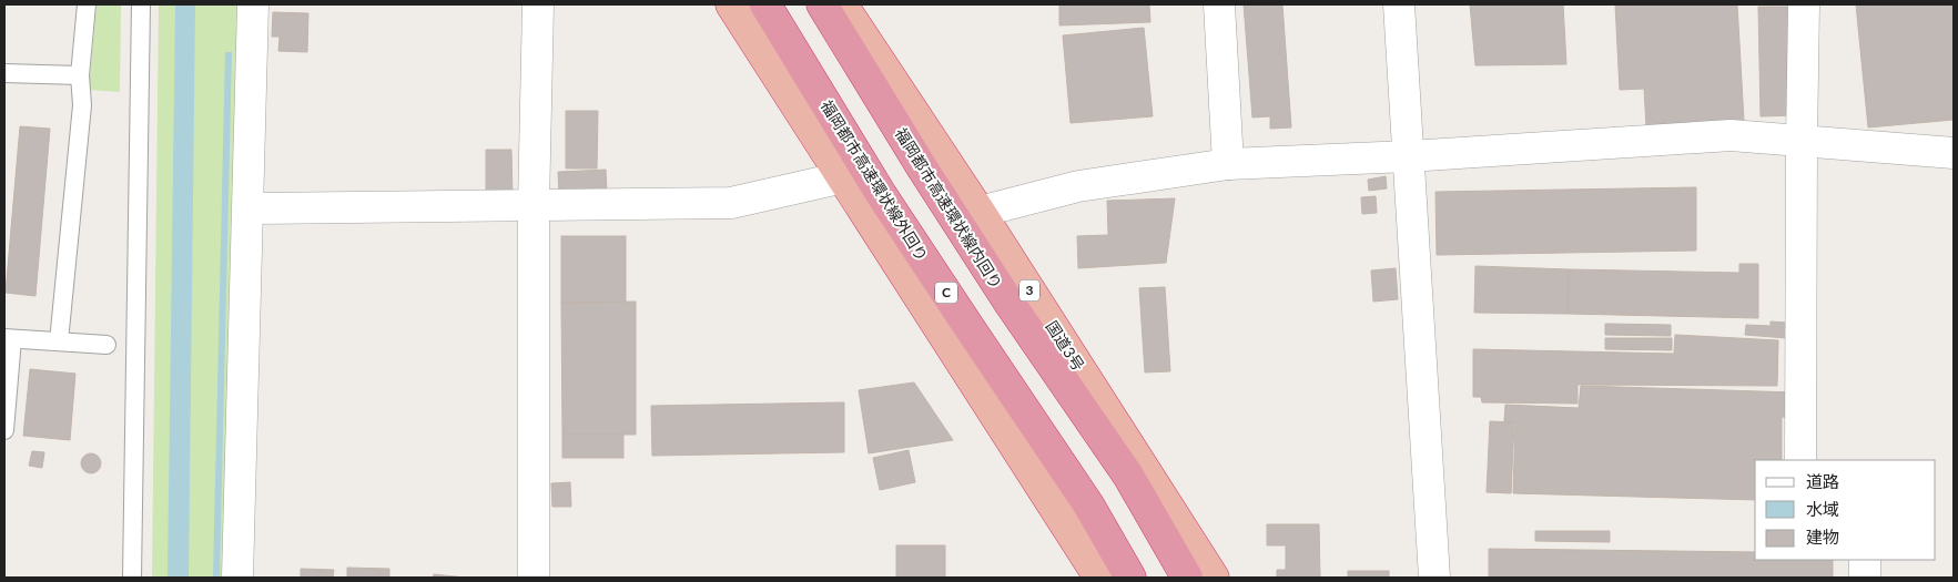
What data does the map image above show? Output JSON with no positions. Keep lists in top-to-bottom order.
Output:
{
  "streets": {
    "highway": [
      "福岡都市高速環状線外回り",
      "福岡都市高速環状線内回り",
      "3",
      "C",
      "国道3号"
    ]
  },
  "legend": ["道路", "水域", "建物"]
}
